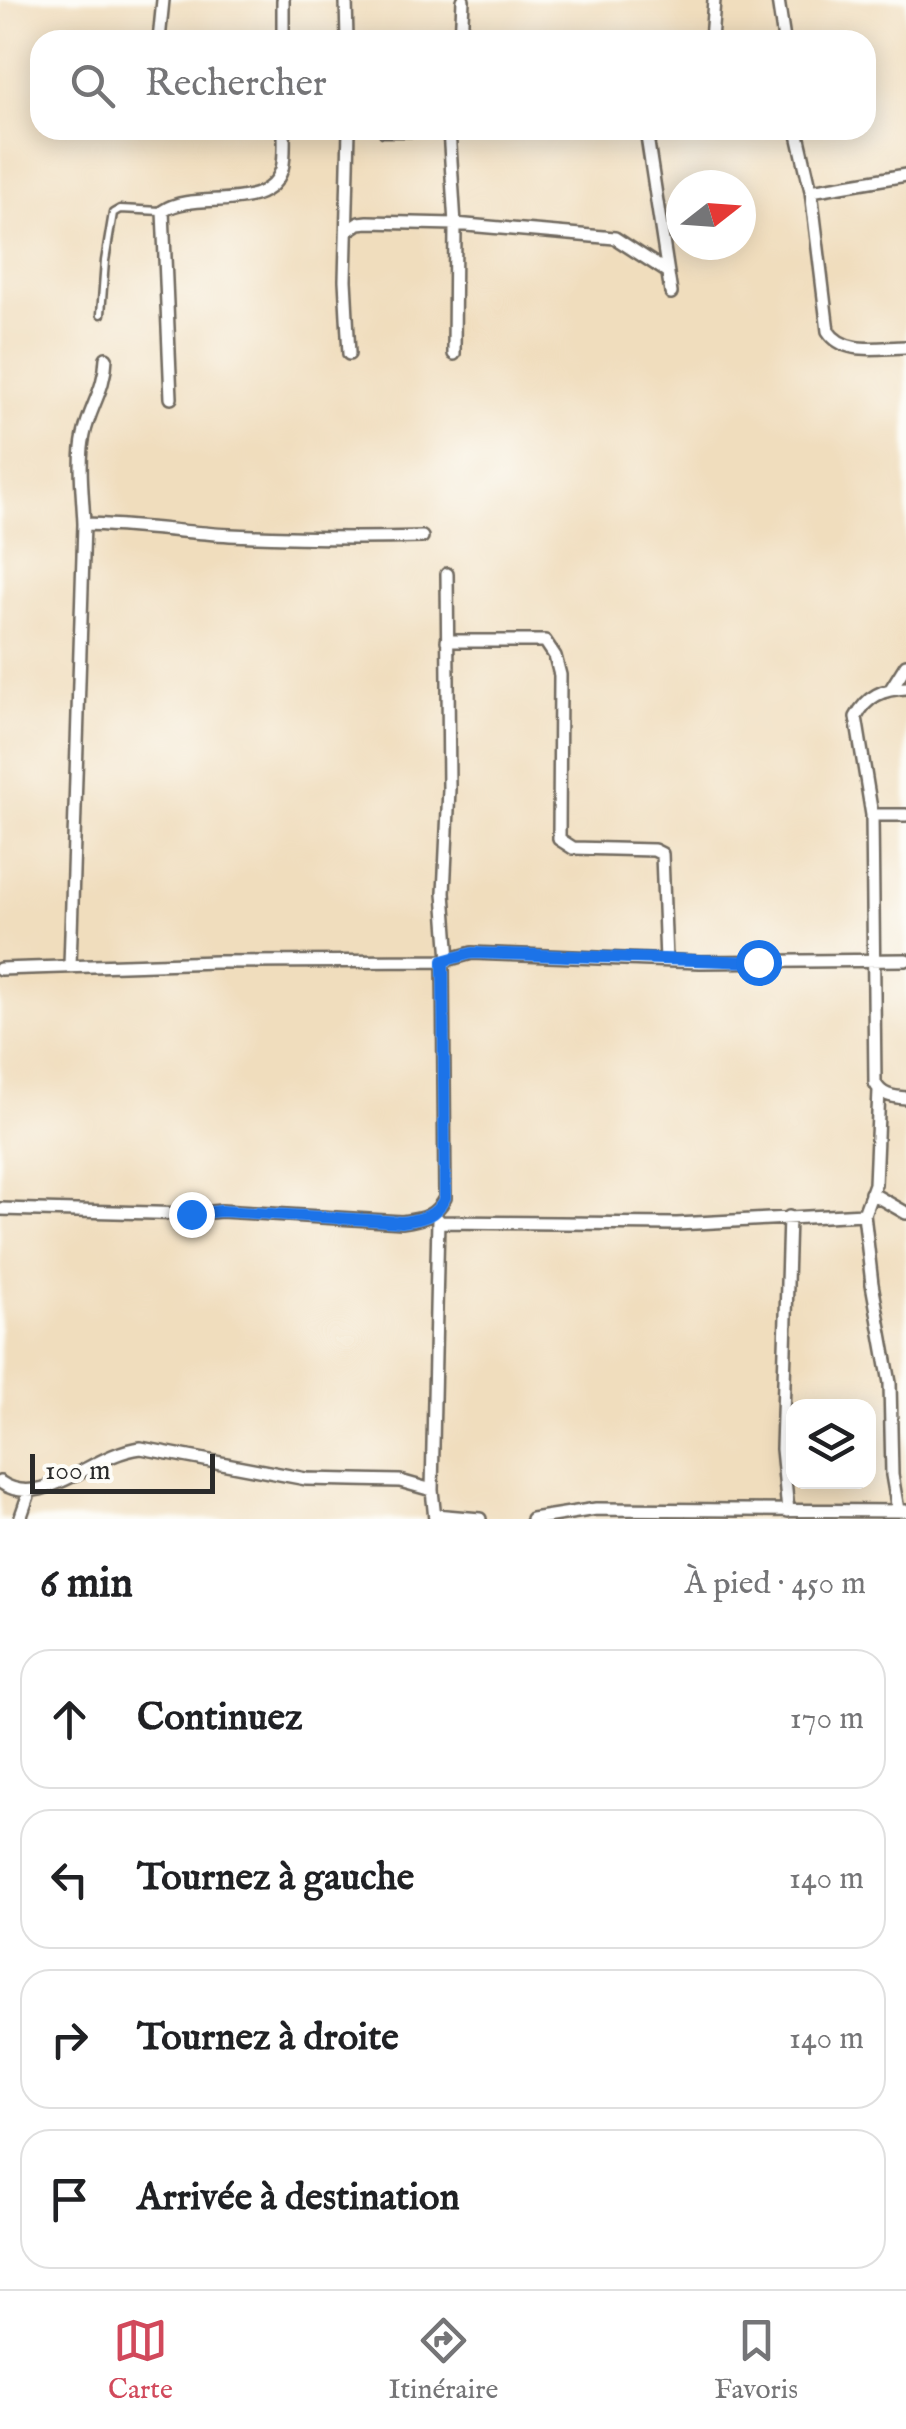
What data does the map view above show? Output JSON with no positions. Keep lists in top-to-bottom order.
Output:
{
  "scale_bar": "100 m",
  "north": "right",
  "page": {
    "search": "Rechercher",
    "scale": "100 m",
    "heading": ["6 min", "À pied · 450 m"],
    "list": [
      ["Continuez", "170 m"],
      ["Tournez à gauche", "140 m"],
      ["Tournez à droite", "140 m"],
      "Arrivée à destination"
    ],
    "nav": ["Carte", "Itinéraire", "Favoris"]
  }
}
